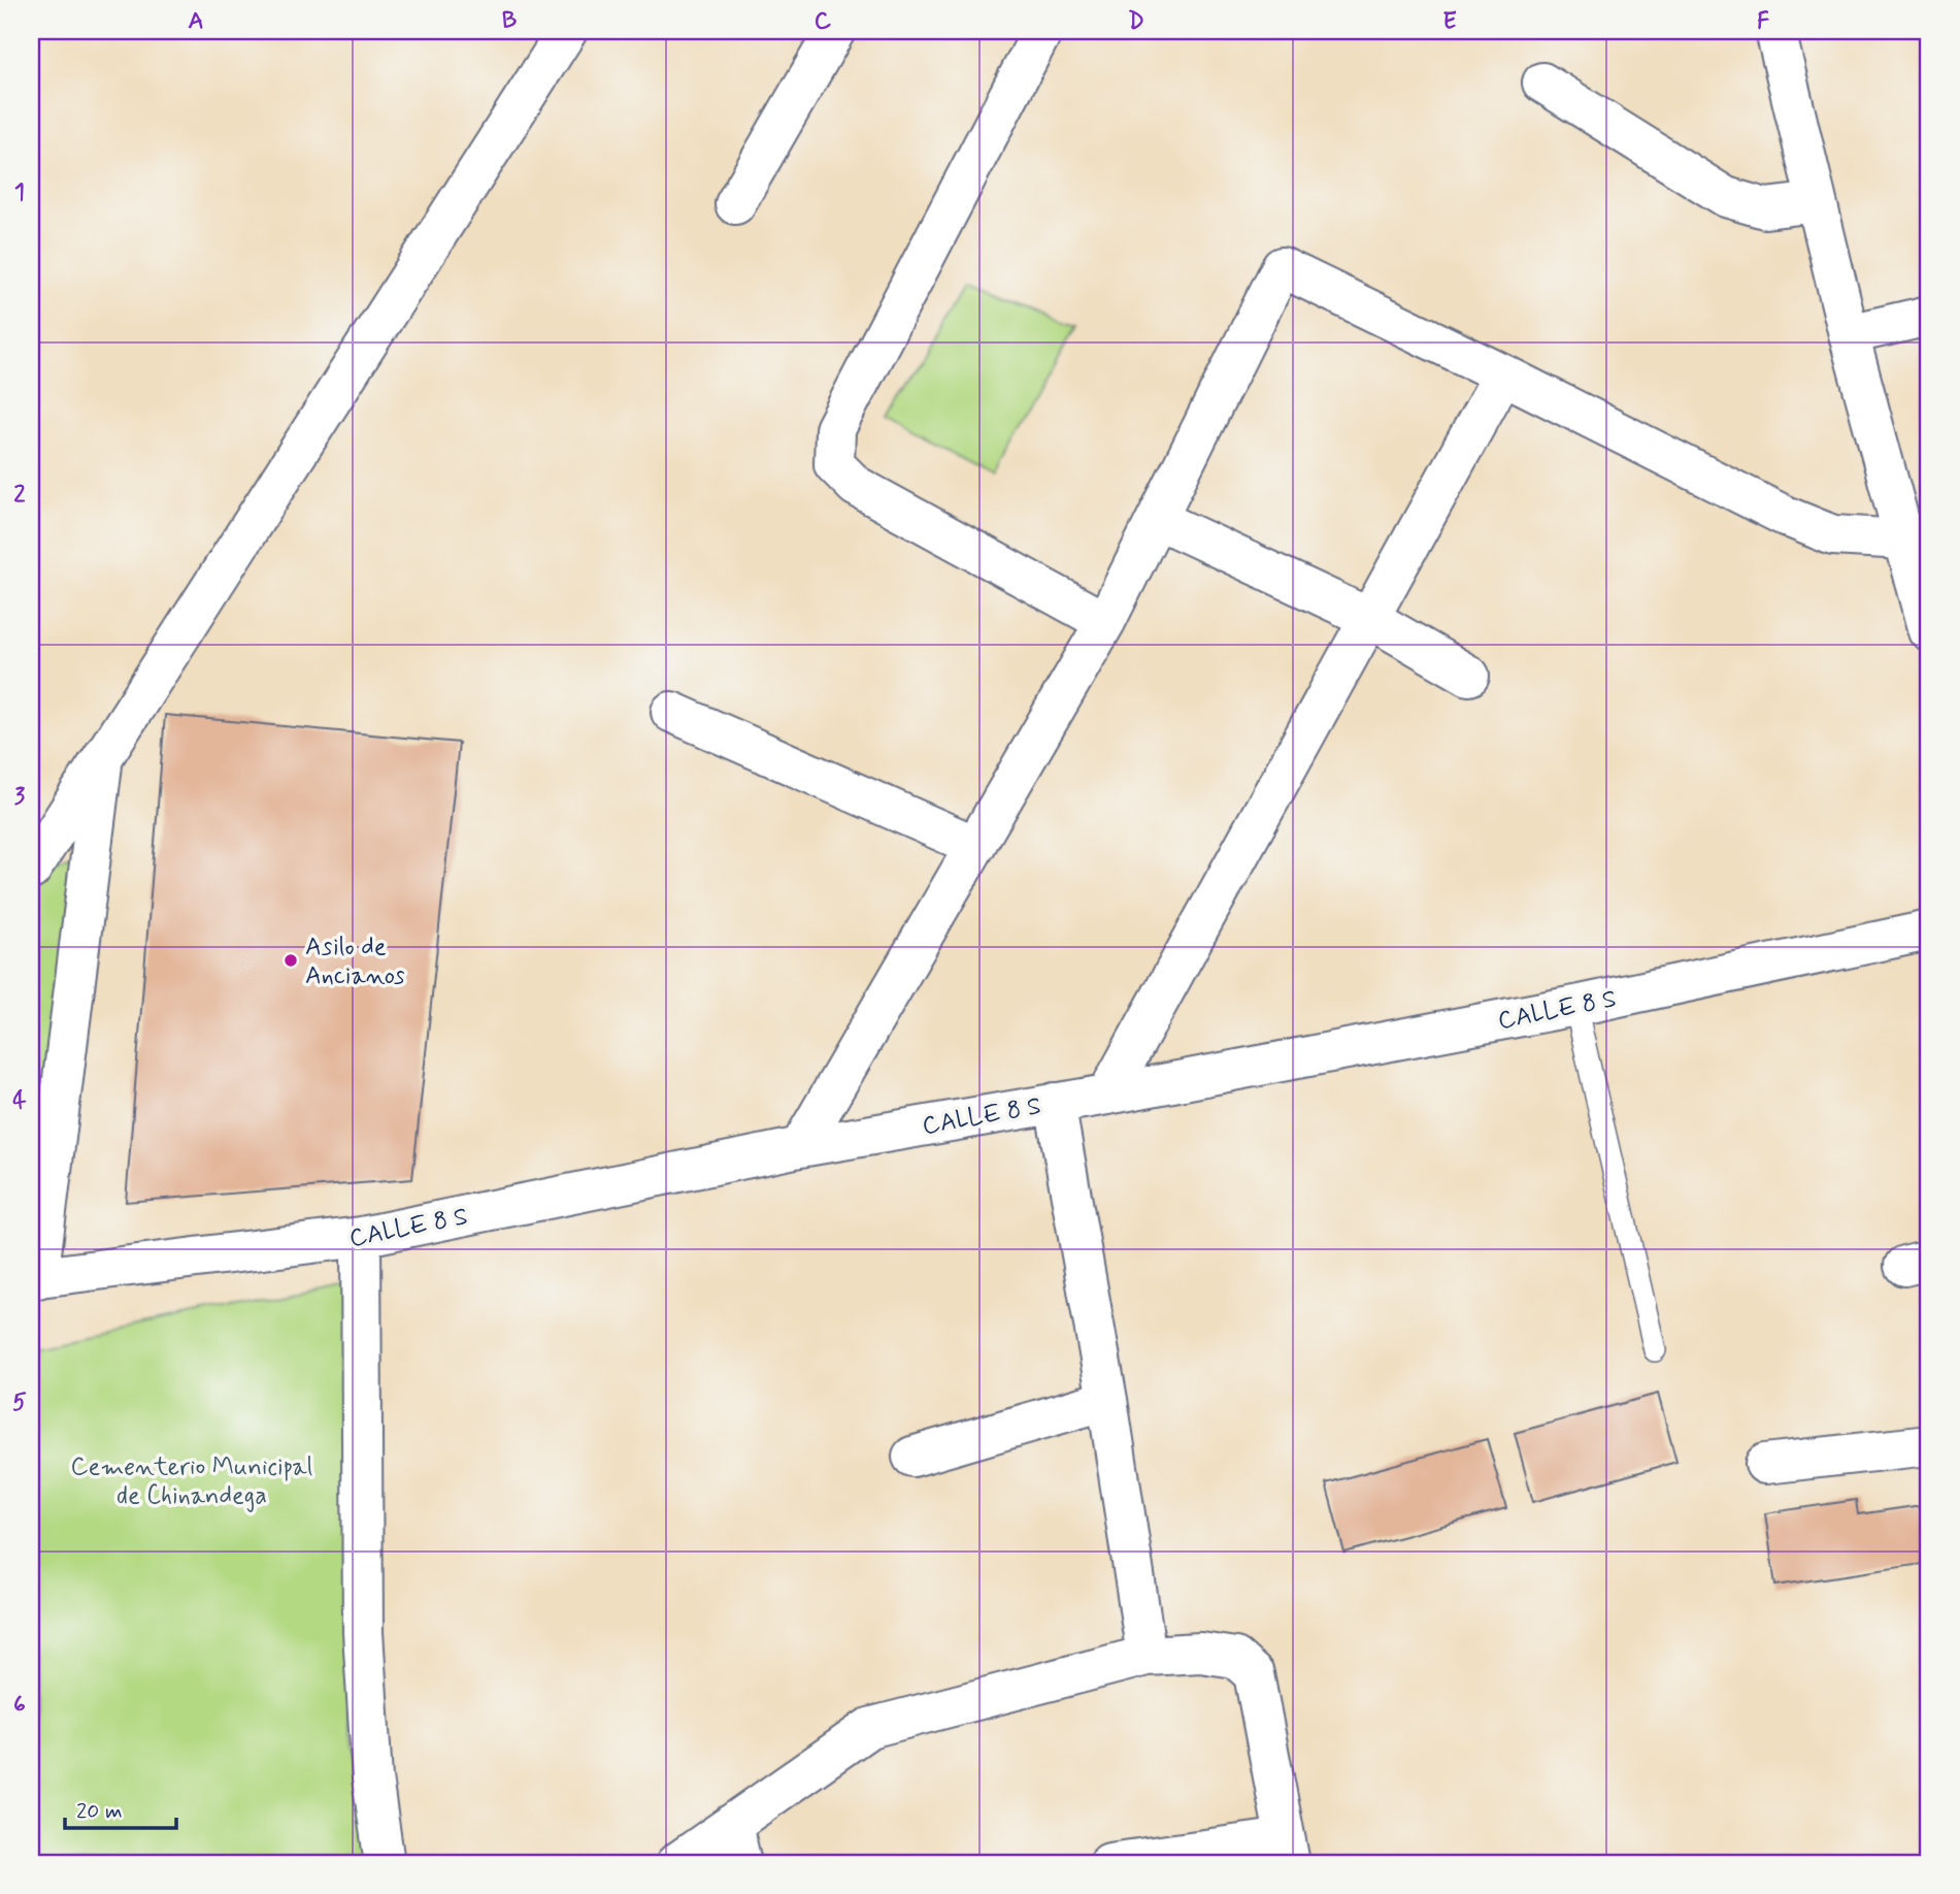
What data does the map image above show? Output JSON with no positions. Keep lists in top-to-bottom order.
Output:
{
  "streets": {
    "street": ["CALLE 8 S"]
  },
  "parks": ["Cementerio Municipal de Chinandega"],
  "places": ["Asilo de Ancianos"],
  "scale_bar": "20 m",
  "grid": {
    "columns": [
      "A",
      "B",
      "C",
      "D",
      "E",
      "F"
    ],
    "rows": [
      "1",
      "2",
      "3",
      "4",
      "5",
      "6"
    ]
  }
}
